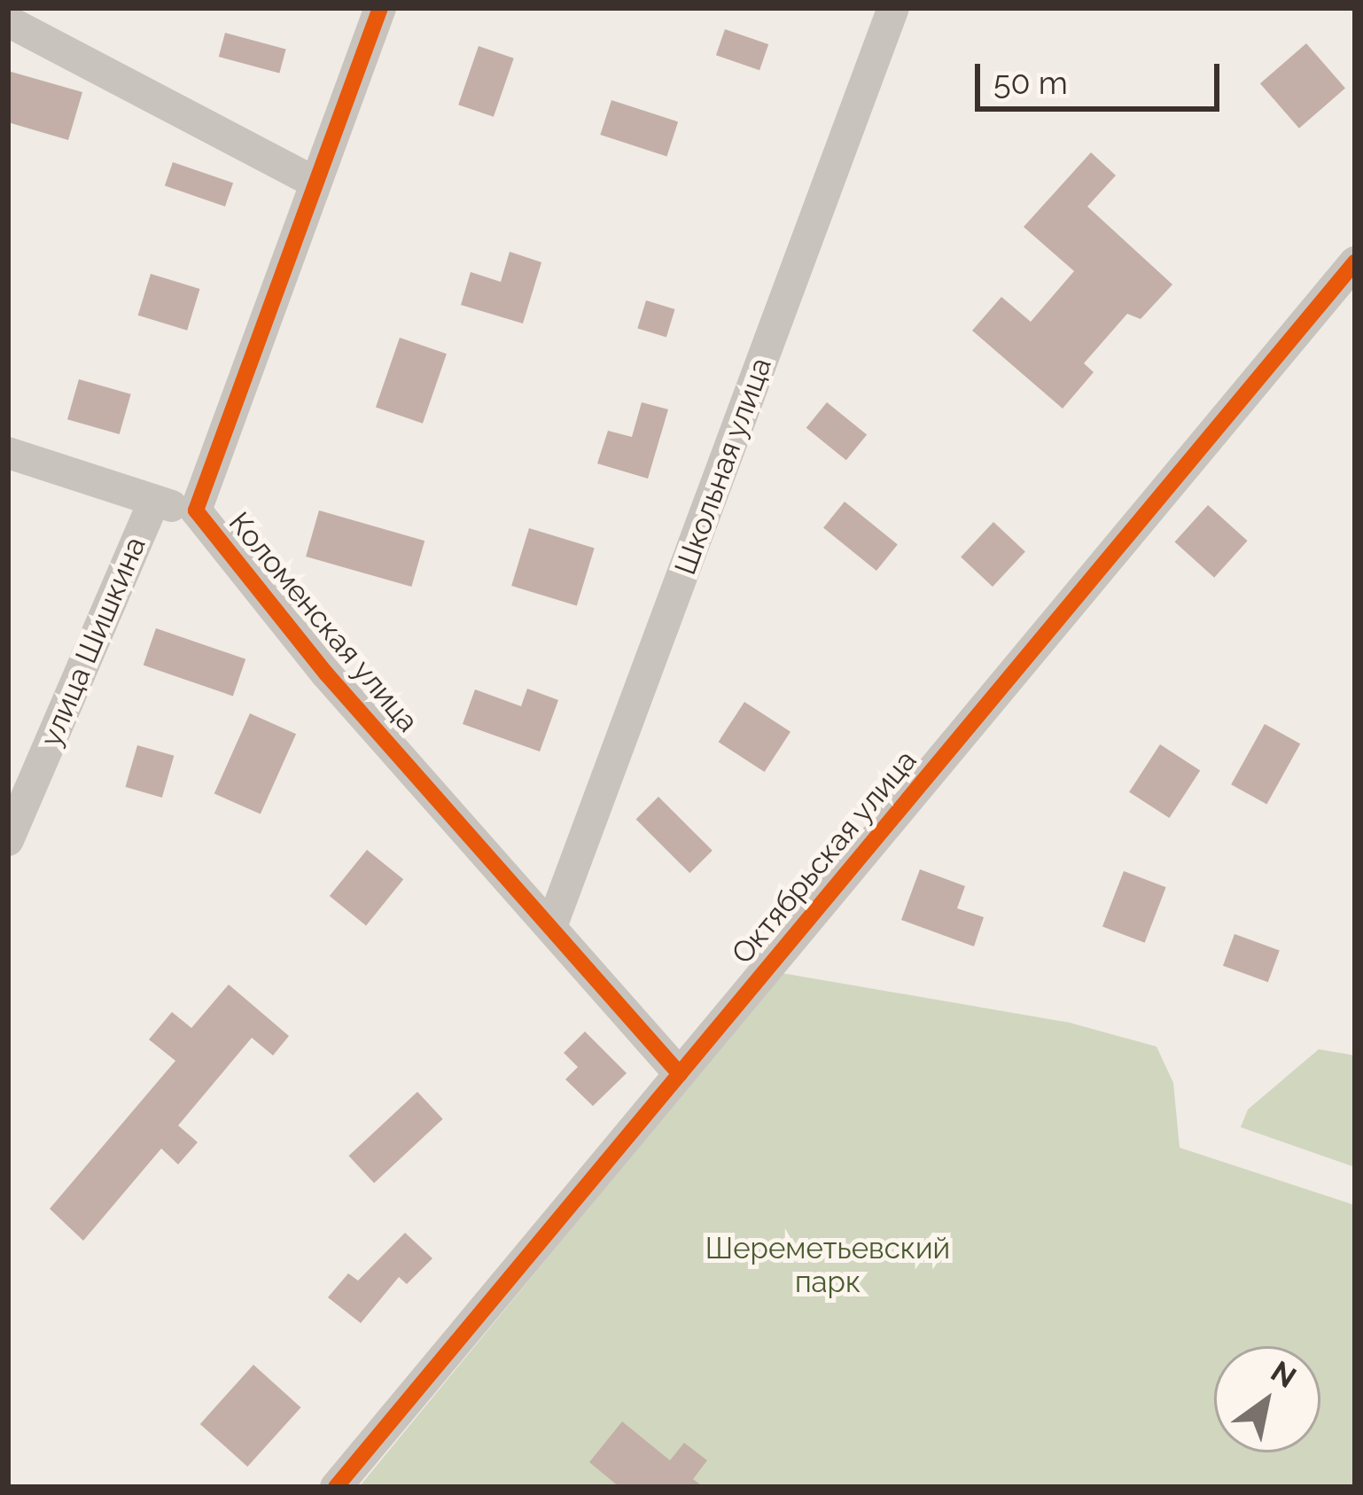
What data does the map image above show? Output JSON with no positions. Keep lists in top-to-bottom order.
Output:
{
  "streets": {
    "street": [
      "Школьная улица",
      "Коломенская улица",
      "улица Шишкина",
      "Октябрьская улица"
    ]
  },
  "crossings": [
    ["Школьная улица", "Коломенская улица"],
    ["Коломенская улица", "Октябрьская улица"]
  ],
  "parks": ["Шереметьевский парк"],
  "scale_bar": "50 m",
  "north": "top right"
}
